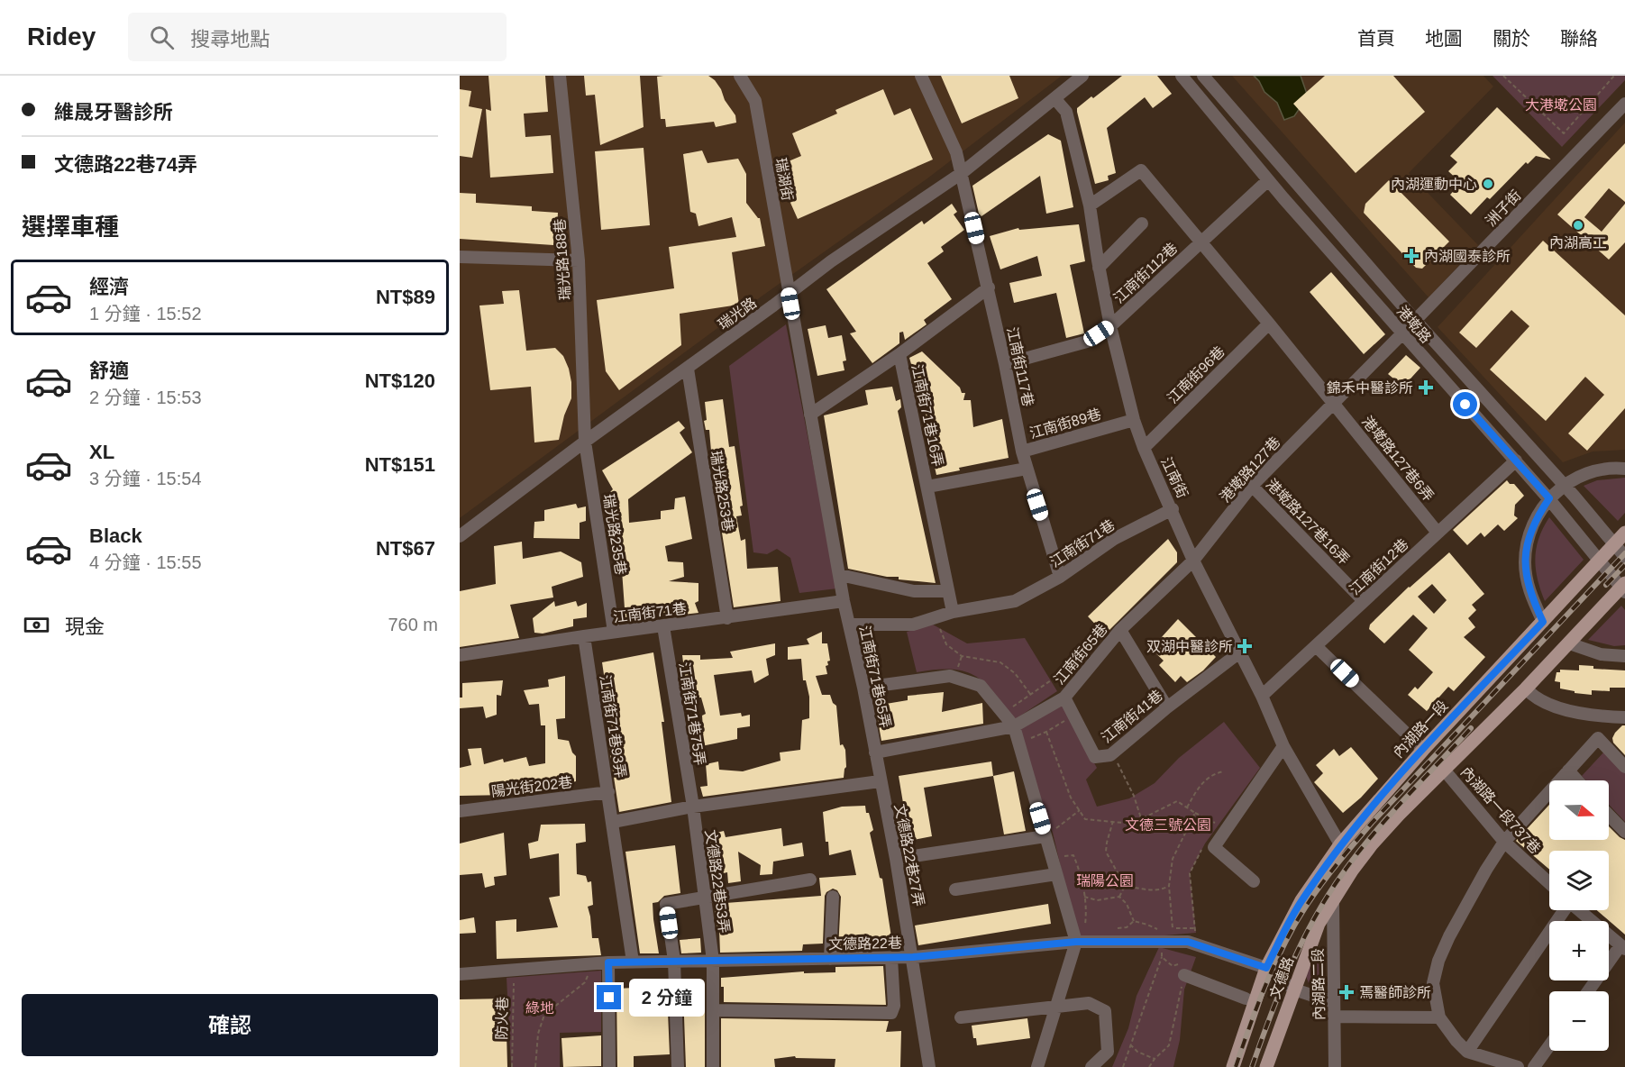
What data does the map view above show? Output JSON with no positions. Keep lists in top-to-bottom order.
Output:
{
  "streets": {
    "main road": ["內湖路一段", "文德路"],
    "street": [
      "瑞湖街",
      "洲子街",
      "瑞光路188巷",
      "江南街112巷",
      "瑞光路",
      "港墘路",
      "江南街117巷",
      "江南街96巷",
      "江南街71巷16弄",
      "江南街89巷",
      "港墘路127巷6弄",
      "港墘路127巷",
      "江南街",
      "瑞光路253巷",
      "港墘路127巷16弄",
      "瑞光路235巷",
      "江南街71巷",
      "江南街12巷",
      "江南街65巷",
      "江南街71巷65弄",
      "江南街71巷75弄",
      "江南街41巷",
      "江南街71巷93弄",
      "陽光街202巷",
      "內湖路一段737巷",
      "文德路22巷27弄",
      "文德路22巷53弄",
      "文德路22巷",
      "內湖路二段"
    ],
    "path": ["防火巷"]
  },
  "crossings": [
    ["瑞湖街", "瑞光路"],
    ["洲子街", "港墘路"],
    ["洲子街", "港墘路127巷"],
    ["瑞光路188巷", "瑞光路"],
    ["瑞光路188巷", "瑞光路235巷"],
    ["江南街112巷", "港墘路"],
    ["江南街112巷", "江南街117巷"],
    ["江南街112巷", "江南街"],
    ["瑞光路", "江南街117巷"],
    ["瑞光路", "江南街"],
    ["瑞光路", "瑞光路253巷"],
    ["瑞光路", "瑞光路235巷"],
    ["港墘路", "港墘路127巷"],
    ["港墘路", "江南街12巷"],
    ["港墘路", "內湖路一段"],
    ["江南街117巷", "江南街71巷16弄"],
    ["江南街117巷", "江南街89巷"],
    ["江南街96巷", "江南街"],
    ["江南街71巷16弄", "江南街71巷"],
    ["江南街89巷", "江南街"],
    ["江南街89巷", "江南街71巷"],
    ["港墘路127巷6弄", "港墘路127巷"],
    ["港墘路127巷6弄", "江南街12巷"],
    ["港墘路127巷", "江南街"],
    ["港墘路127巷", "港墘路127巷16弄"],
    ["港墘路127巷", "江南街65巷"],
    ["江南街", "江南街71巷"],
    ["江南街", "江南街12巷"],
    ["江南街", "江南街65巷"],
    ["江南街", "江南街41巷"],
    ["江南街", "內湖路一段"],
    ["瑞光路253巷", "江南街71巷"],
    ["港墘路127巷16弄", "江南街12巷"],
    ["瑞光路235巷", "江南街71巷"],
    ["江南街71巷", "江南街71巷65弄"],
    ["江南街71巷", "江南街71巷75弄"],
    ["江南街71巷", "江南街71巷93弄"],
    ["江南街65巷", "江南街71巷65弄"],
    ["江南街65巷", "江南街41巷"],
    ["江南街65巷", "文德路22巷27弄"],
    ["江南街71巷65弄", "文德路22巷27弄"],
    ["江南街71巷75弄", "文德路22巷53弄"],
    ["江南街71巷93弄", "陽光街202巷"],
    ["江南街71巷93弄", "文德路22巷"],
    ["內湖路一段", "文德路22巷"],
    ["內湖路一段", "文德路"],
    ["文德路22巷27弄", "文德路22巷"],
    ["文德路22巷53弄", "文德路22巷"],
    ["文德路22巷", "文德路"],
    ["文德路22巷", "內湖路二段"],
    ["文德路22巷", "防火巷"],
    ["文德路", "內湖路二段"]
  ],
  "parks": [
    "大港墘公園",
    "文德三號公園",
    "瑞陽公園",
    "綠地"
  ],
  "places": {
    "other": ["內湖運動中心", "內湖高工"],
    "health": [
      "內湖國泰診所",
      "錦禾中醫診所",
      "双湖中醫診所",
      "焉醫師診所"
    ]
  },
  "north": "right",
  "page": {
    "header": "Ridey",
    "search": "搜尋地點",
    "nav": [
      "首頁",
      "地圖",
      "關於",
      "聯絡"
    ],
    "banner": ["維晟牙醫診所", "文德路22巷74弄"],
    "heading": "選擇車種",
    "list": [
      {
        "name": "經濟",
        "note": "1 分鐘 · 15:52",
        "value": "NT$89"
      },
      {
        "name": "舒適",
        "note": "2 分鐘 · 15:53",
        "value": "NT$120"
      },
      {
        "name": "XL",
        "note": "3 分鐘 · 15:54",
        "value": "NT$151"
      },
      {
        "name": "Black",
        "note": "4 分鐘 · 15:55",
        "value": "NT$67"
      }
    ],
    "pay": ["現金", "760 m"],
    "map_buttons": ["+", "−"],
    "bubble": "2 分鐘",
    "buttons": "確認"
  }
}
